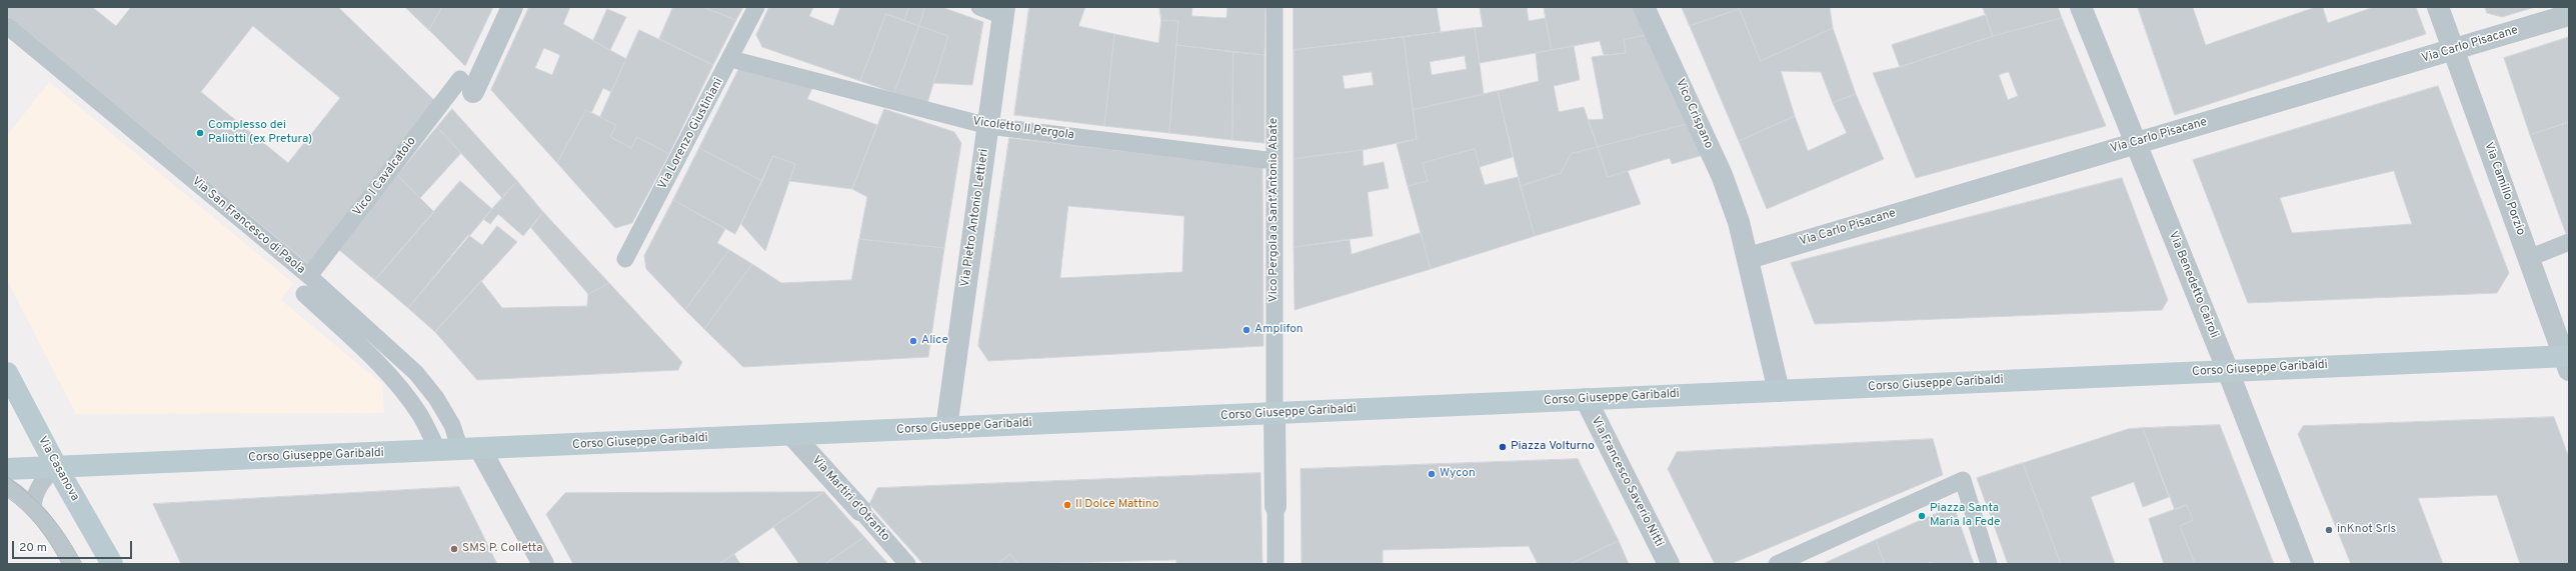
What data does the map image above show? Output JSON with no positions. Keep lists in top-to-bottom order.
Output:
{
  "streets": {
    "main road": ["Corso Giuseppe Garibaldi", "Via Casanova"],
    "street": [
      "Via Carlo Pisacane",
      "Vico Crispano",
      "Via Camillo Porzio",
      "Via Pietro Antonio Lettieri",
      "Via Benedetto Cairoli",
      "Via Francesco Saverio Nitti",
      "Via Martiri d'Otranto"
    ],
    "lane": [
      "Vicoletto II Pergola",
      "Via Lorenzo Giustiniani",
      "Vico I Cavalcatoio",
      "Vico Pergola a Sant'Antonio Abate",
      "Via San Francesco di Paola"
    ]
  },
  "crossings": [
    ["Via Carlo Pisacane", "Vico Crispano"],
    ["Via Carlo Pisacane", "Via Camillo Porzio"],
    ["Via Carlo Pisacane", "Via Benedetto Cairoli"],
    ["Vico Crispano", "Corso Giuseppe Garibaldi"],
    ["Vicoletto II Pergola", "Via Lorenzo Giustiniani"],
    ["Vicoletto II Pergola", "Vico Pergola a Sant'Antonio Abate"],
    ["Vicoletto II Pergola", "Via Pietro Antonio Lettieri"],
    ["Vico I Cavalcatoio", "Via San Francesco di Paola"],
    ["Via Camillo Porzio", "Corso Giuseppe Garibaldi"],
    ["Vico Pergola a Sant'Antonio Abate", "Corso Giuseppe Garibaldi"],
    ["Via Pietro Antonio Lettieri", "Corso Giuseppe Garibaldi"],
    ["Via San Francesco di Paola", "Corso Giuseppe Garibaldi"],
    ["Via Benedetto Cairoli", "Corso Giuseppe Garibaldi"],
    ["Corso Giuseppe Garibaldi", "Via Casanova"],
    ["Corso Giuseppe Garibaldi", "Via Francesco Saverio Nitti"],
    ["Corso Giuseppe Garibaldi", "Via Martiri d'Otranto"]
  ],
  "places": [
    "Complesso dei Paliotti (ex Pretura)",
    "Amplifon",
    "Alice",
    "Piazza Volturno",
    "Wycon",
    "Il Dolce Mattino",
    "Piazza Santa Maria la Fede",
    "inKnot Srls",
    "SMS P. Colletta"
  ],
  "scale_bar": "20 m"
}
